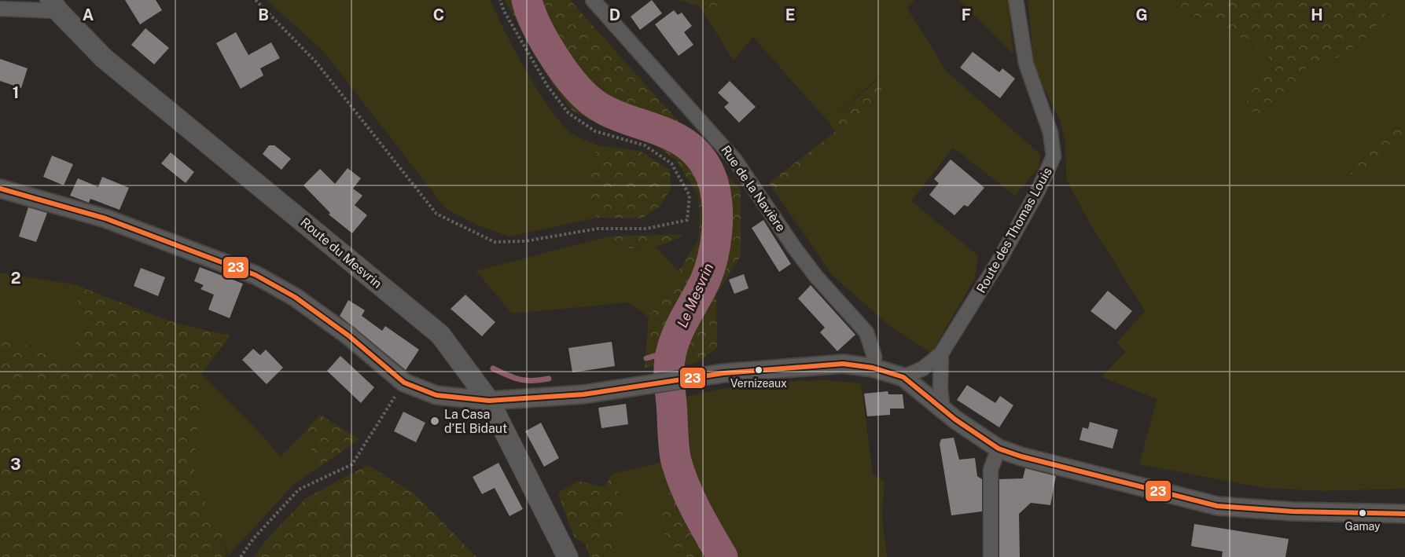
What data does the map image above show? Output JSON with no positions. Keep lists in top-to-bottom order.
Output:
{
  "streets": {
    "main road": ["Route du Mesvrin"],
    "street": ["Rue de la Navière", "Route des Thomas Louis"]
  },
  "water": ["Le Mesvrin"],
  "places": ["Vernizeaux", "La Casa d’El Bidaut", "Gamay"],
  "lines": ["transit line 23"],
  "grid": {
    "columns": [
      "A",
      "B",
      "C",
      "D",
      "E",
      "F",
      "G",
      "H"
    ],
    "rows": ["1", "2", "3"]
  }
}
